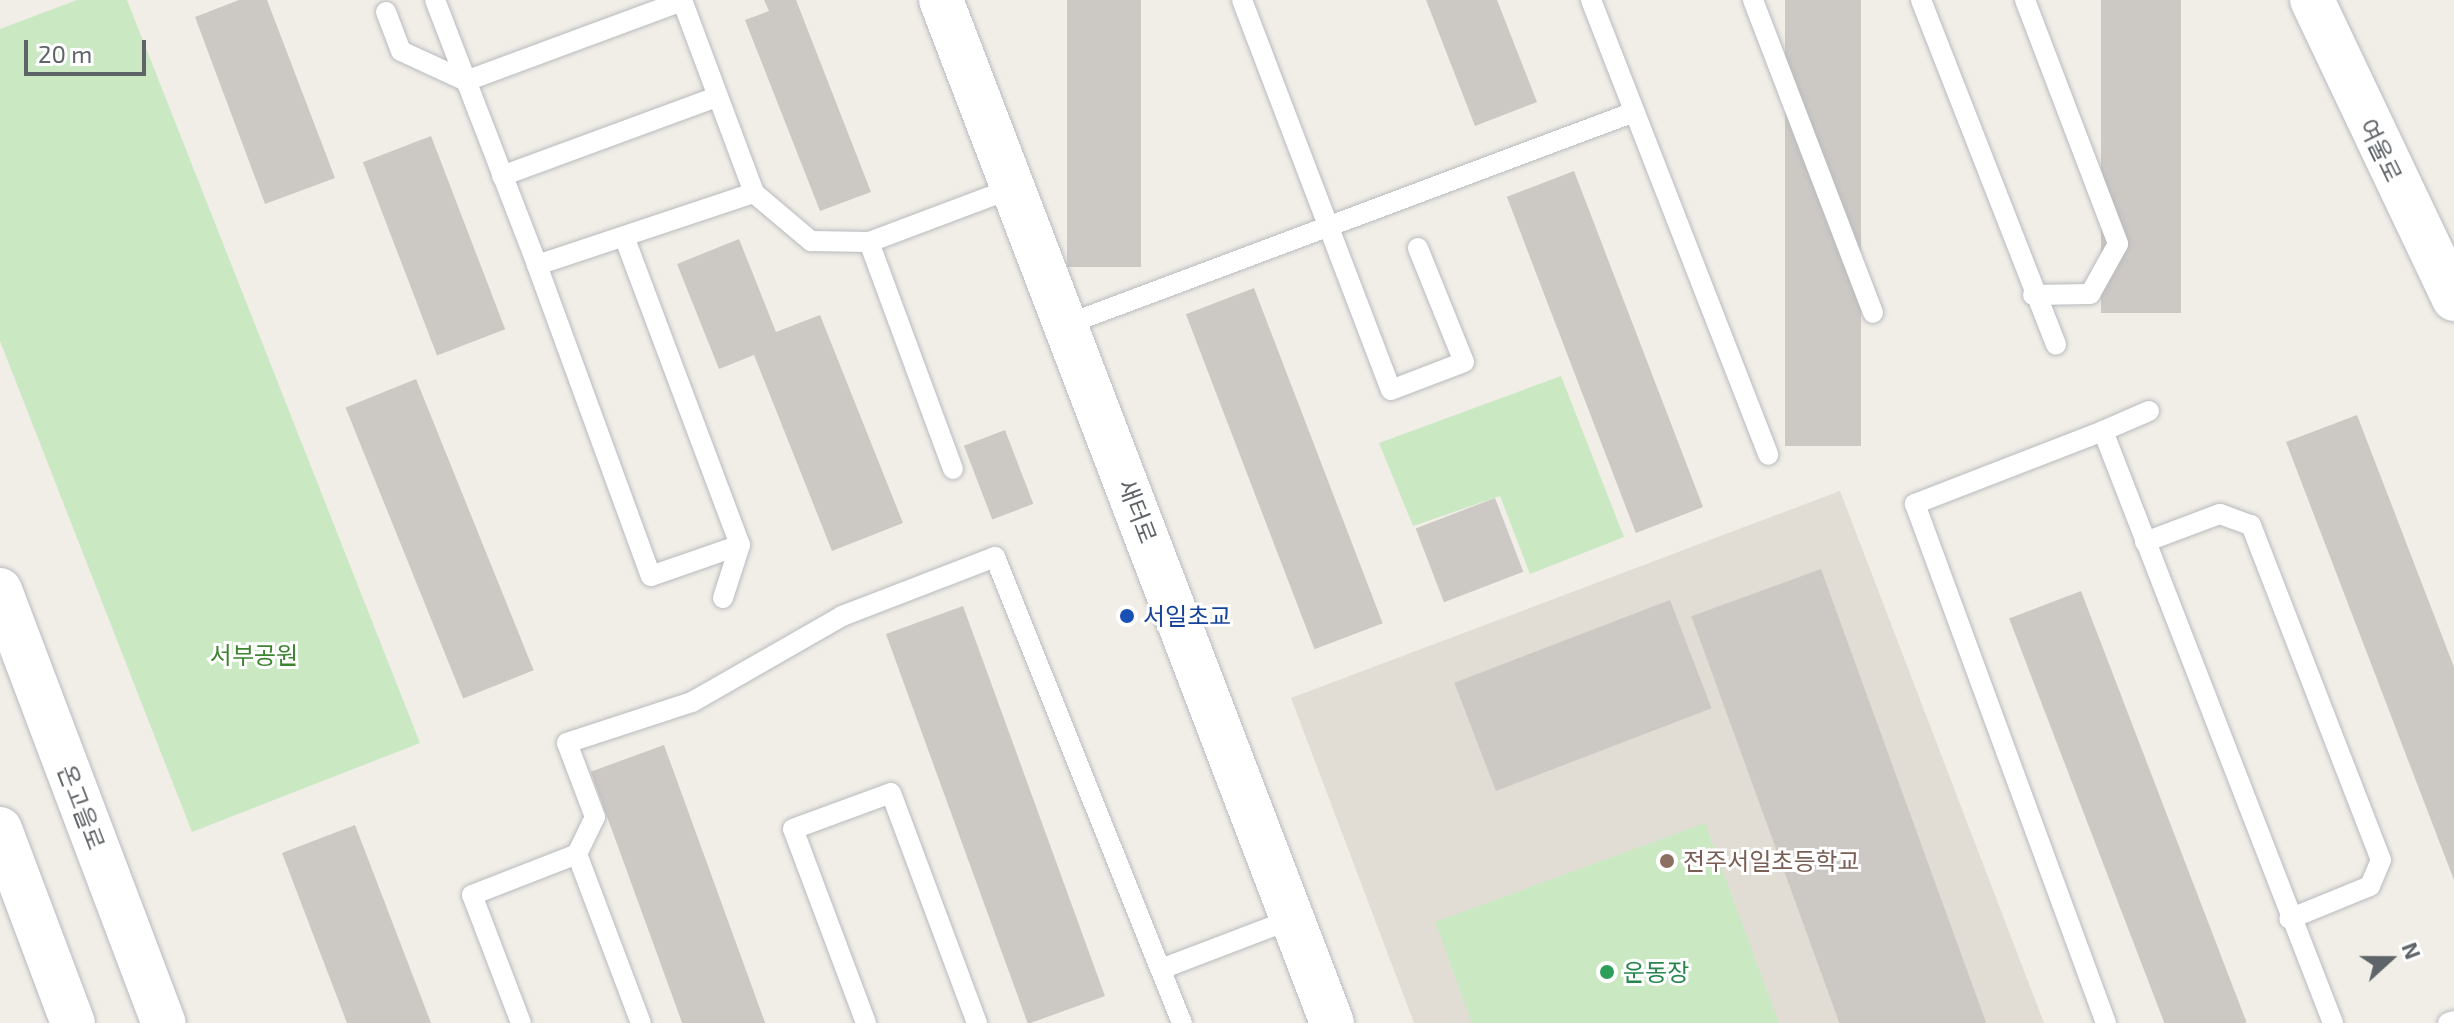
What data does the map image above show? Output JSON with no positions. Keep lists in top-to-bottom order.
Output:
{
  "streets": {
    "street": ["여울로", "새터로", "온고을로"]
  },
  "parks": ["서부공원"],
  "places": ["서일초교", "전주서일초등학교", "운동장"],
  "scale_bar": "20 m",
  "north": "right"
}
